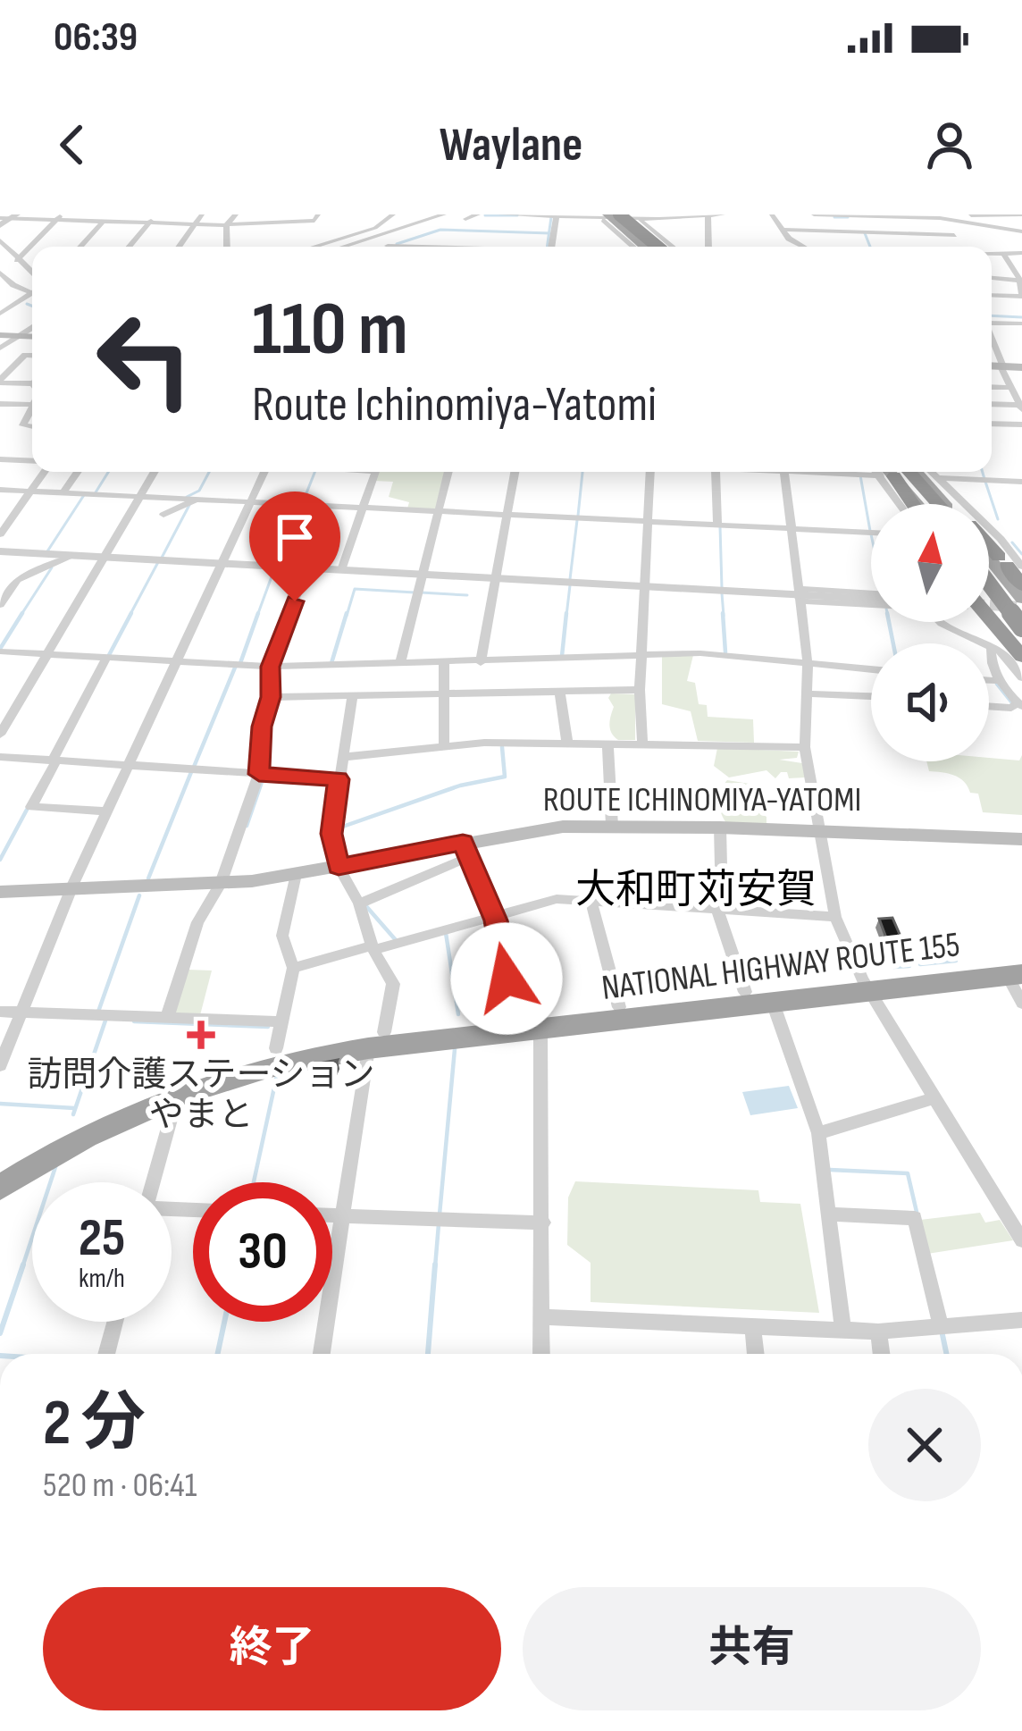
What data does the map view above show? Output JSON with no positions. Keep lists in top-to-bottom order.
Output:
{
  "streets": {
    "highway": ["NATIONAL HIGHWAY ROUTE 155"],
    "main road": ["ROUTE ICHINOMIYA-YATOMI"]
  },
  "districts": ["大和町苅安賀"],
  "places": {
    "health": ["訪問介護ステーション やまと"]
  },
  "north": "top",
  "page": {
    "status": "06:39",
    "header": "Waylane",
    "turn": ["110 m", "Route Ichinomiya-Yatomi"],
    "speed": "25 km/h",
    "limit": "30",
    "heading": ["2 分", "520 m · 06:41"],
    "buttons": ["終了", "共有"]
  }
}
